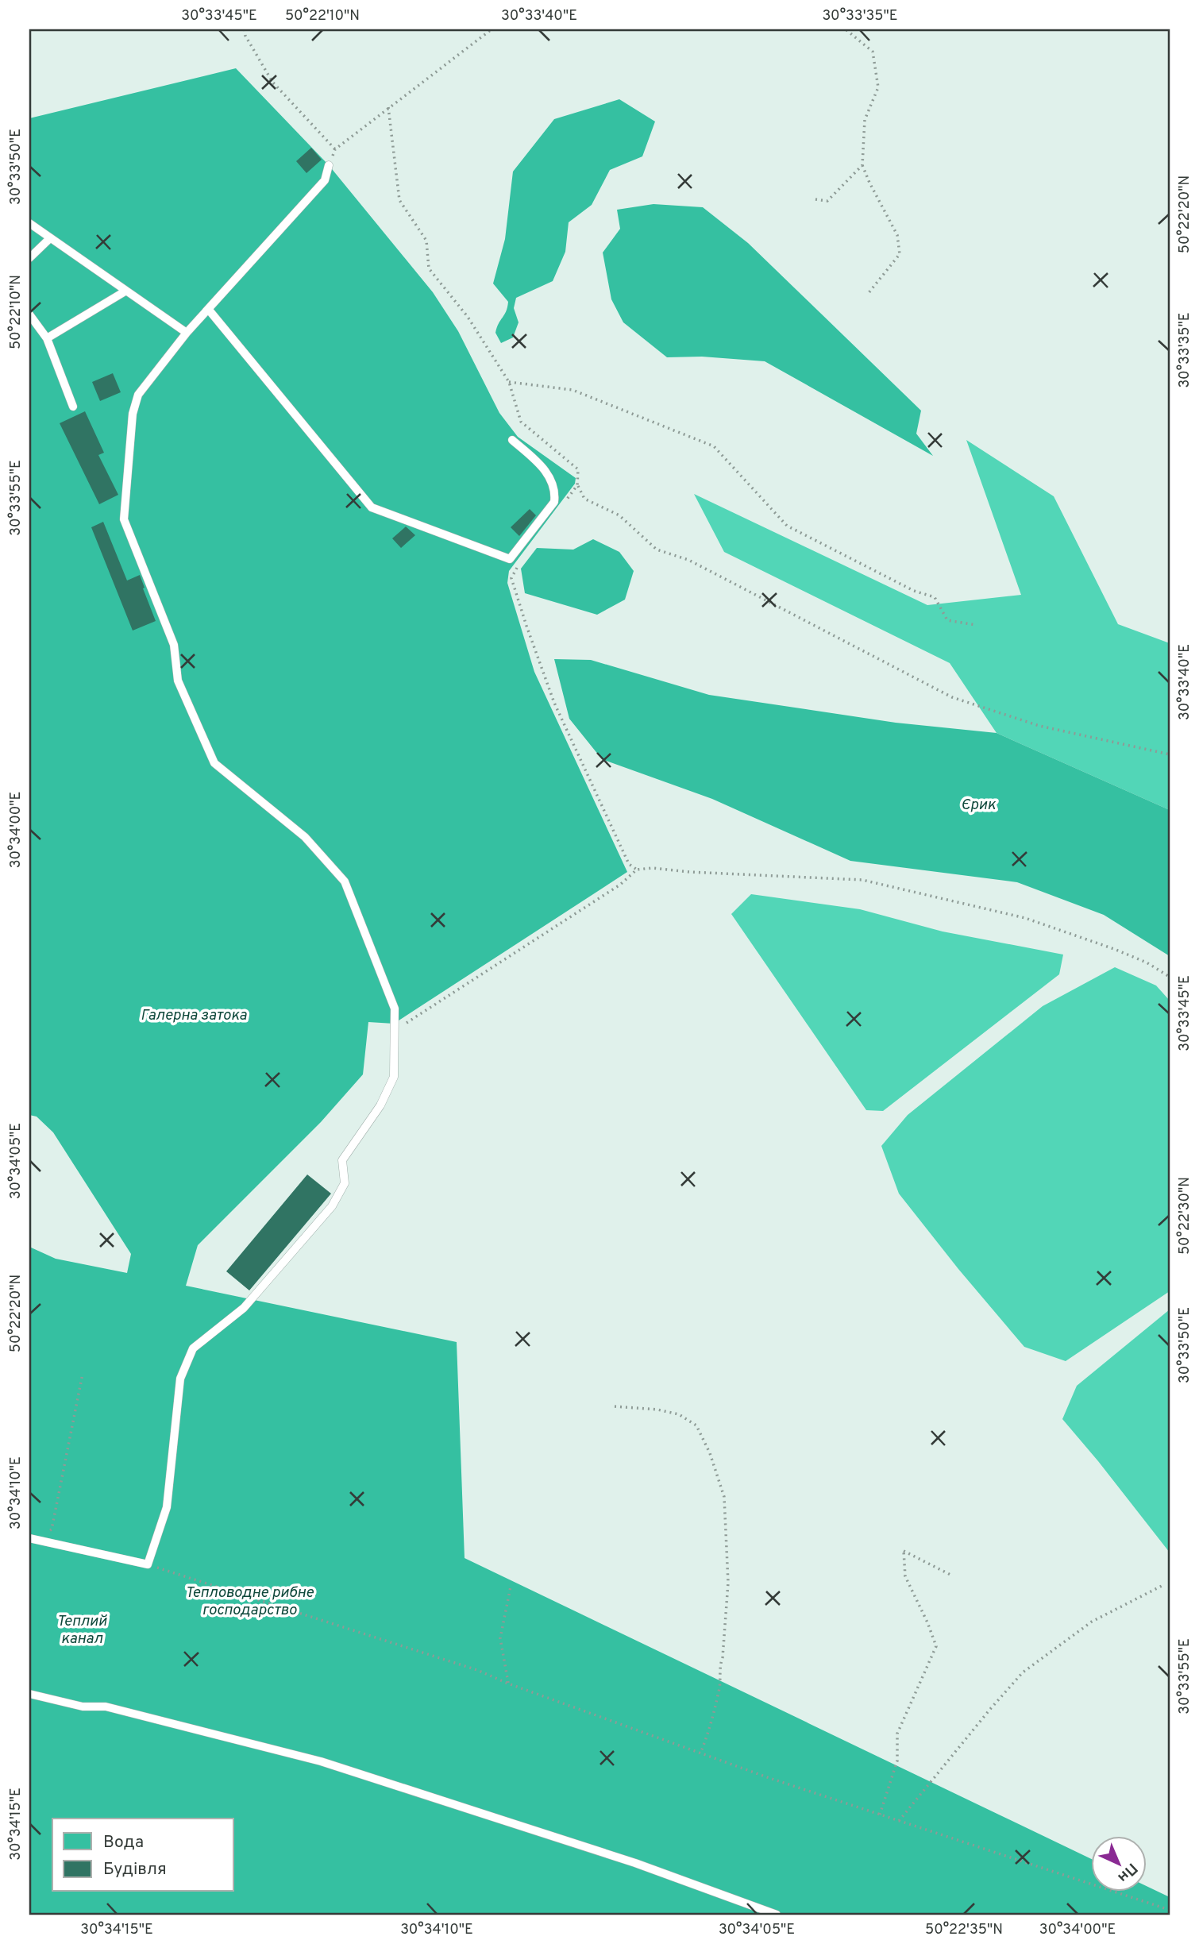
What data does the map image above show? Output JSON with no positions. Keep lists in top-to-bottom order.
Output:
{
  "water": [
    "Єрик",
    "Галерна затока",
    "Тепловодне рибне господарство",
    "Теплий канал"
  ],
  "legend": ["Вода", "Будівля"],
  "north": "bottom right",
  "coordinates": [
    "30°33'45\"E",
    "50°22'10\"N",
    "30°33'40\"E",
    "30°33'35\"E",
    "30°33'50\"E",
    "50°22'20\"N",
    "30°33'55\"E",
    "30°34'00\"E",
    "30°34'05\"E",
    "50°22'30\"N",
    "30°34'10\"E",
    "30°34'15\"E",
    "50°22'35\"N"
  ]
}
